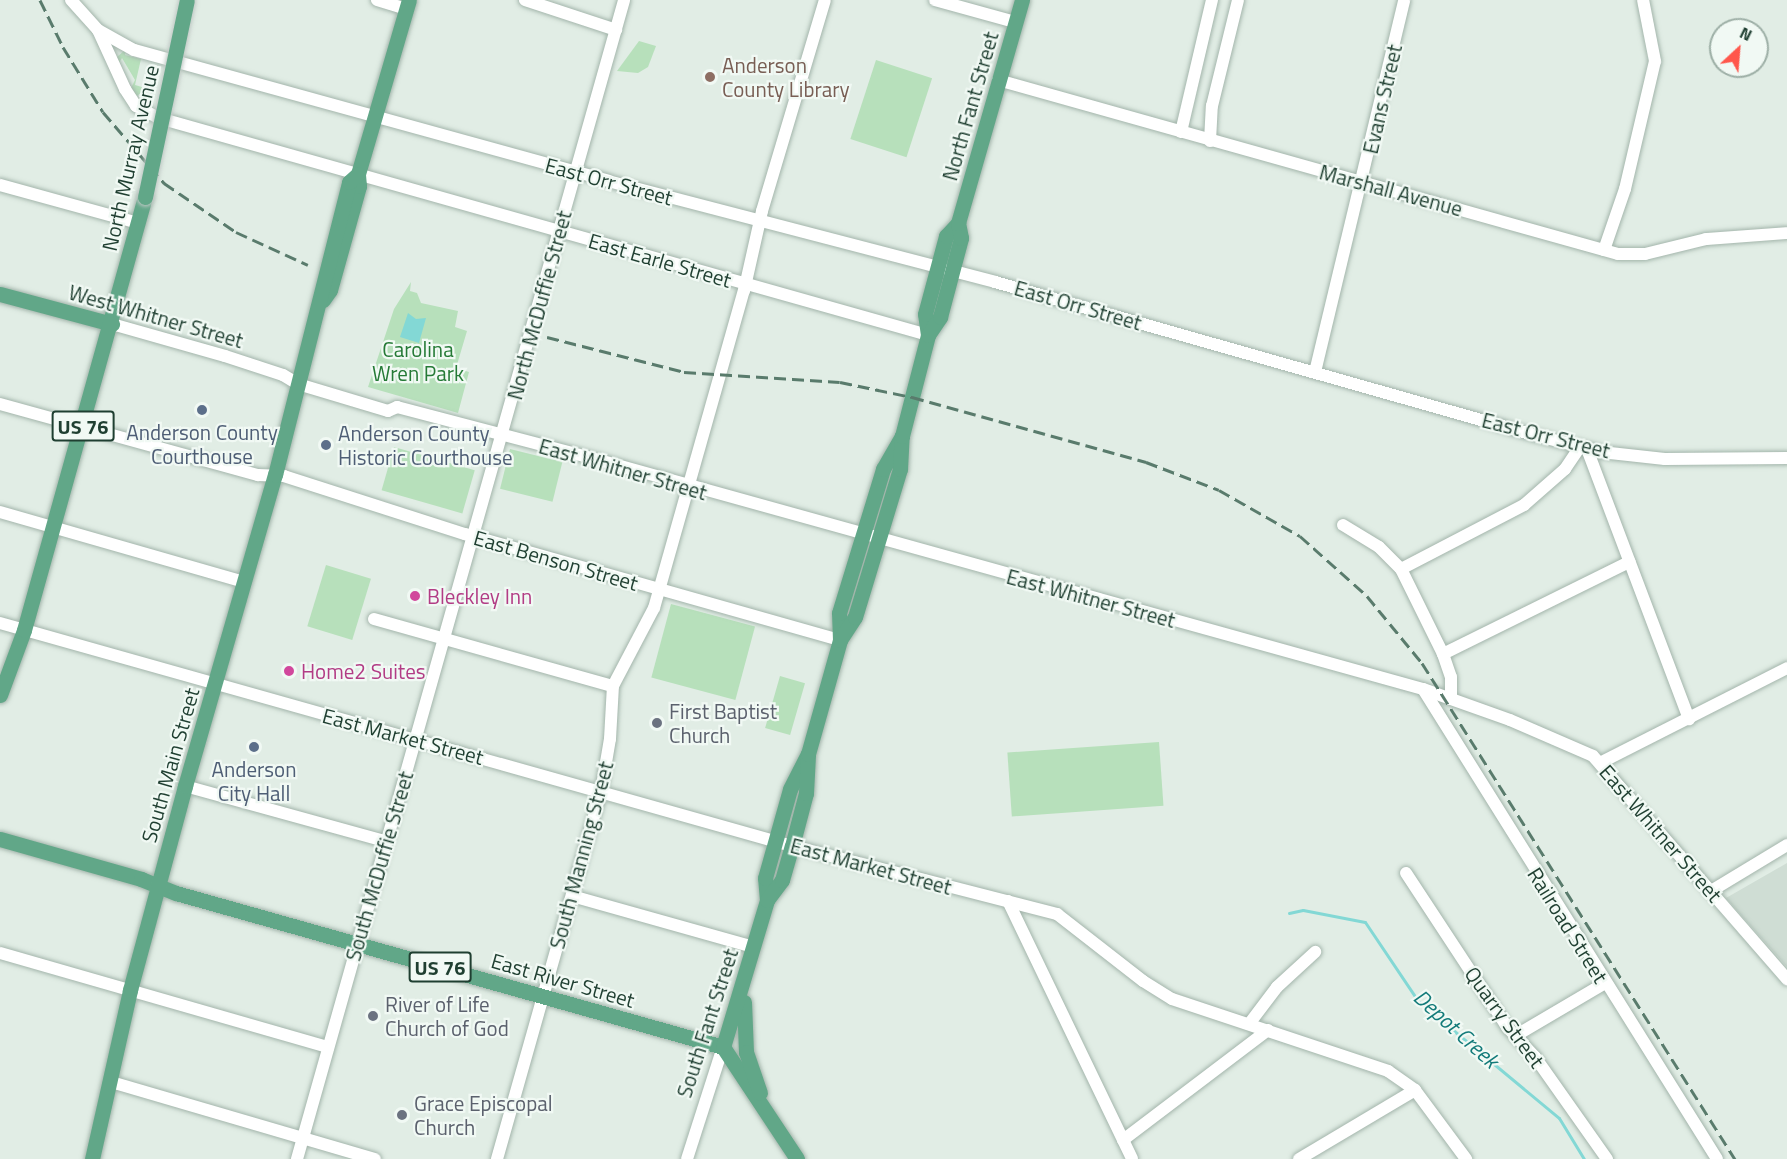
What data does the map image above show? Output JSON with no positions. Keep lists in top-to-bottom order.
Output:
{
  "streets": {
    "main road": [
      "North Fant Street",
      "North Murray Avenue",
      "West Whitner Street",
      "US 76",
      "South Main Street",
      "East River Street",
      "South Fant Street"
    ],
    "street": [
      "Evans Street",
      "East Orr Street",
      "Marshall Avenue",
      "East Earle Street",
      "North McDuffie Street",
      "East Whitner Street",
      "East Benson Street",
      "East Market Street",
      "South Manning Street",
      "South McDuffie Street",
      "Railroad Street",
      "Quarry Street"
    ]
  },
  "crossings": [
    ["Evans Street", "East Orr Street"],
    ["Evans Street", "Marshall Avenue"],
    ["North Fant Street", "East Orr Street"],
    ["North Fant Street", "Marshall Avenue"],
    ["North Fant Street", "East Earle Street"],
    ["North Fant Street", "East Whitner Street"],
    ["North Fant Street", "South Fant Street"],
    ["North Murray Avenue", "West Whitner Street"],
    ["North Murray Avenue", "US 76"],
    ["East Orr Street", "East Earle Street"],
    ["East Orr Street", "North McDuffie Street"],
    ["East Orr Street", "South Main Street"],
    ["East Orr Street", "South Manning Street"],
    ["East Earle Street", "North McDuffie Street"],
    ["East Earle Street", "South Main Street"],
    ["East Earle Street", "South Manning Street"],
    ["North McDuffie Street", "East Whitner Street"],
    ["North McDuffie Street", "South McDuffie Street"],
    ["West Whitner Street", "US 76"],
    ["West Whitner Street", "East Whitner Street"],
    ["West Whitner Street", "South Main Street"],
    ["US 76", "East Benson Street"],
    ["US 76", "East Market Street"],
    ["US 76", "South Main Street"],
    ["US 76", "East River Street"],
    ["East Whitner Street", "South Main Street"],
    ["East Whitner Street", "South Manning Street"],
    ["East Whitner Street", "South McDuffie Street"],
    ["East Whitner Street", "Railroad Street"],
    ["East Whitner Street", "South Fant Street"],
    ["East Benson Street", "South Main Street"],
    ["East Benson Street", "South Manning Street"],
    ["East Benson Street", "South McDuffie Street"],
    ["East Benson Street", "South Fant Street"],
    ["East Market Street", "South Main Street"],
    ["East Market Street", "South Manning Street"],
    ["East Market Street", "South McDuffie Street"],
    ["East Market Street", "South Fant Street"],
    ["South Main Street", "East River Street"],
    ["South Manning Street", "East River Street"],
    ["South McDuffie Street", "East River Street"],
    ["East River Street", "South Fant Street"]
  ],
  "water": ["Depot Creek"],
  "parks": ["Carolina Wren Park"],
  "places": [
    "Anderson County Library",
    "Anderson County Courthouse",
    "Anderson County Historic Courthouse",
    "Bleckley Inn",
    "Home2 Suites",
    "First Baptist Church",
    "Anderson City Hall",
    "River of Life Church of God",
    "Grace Episcopal Church"
  ],
  "north": "top right"
}
